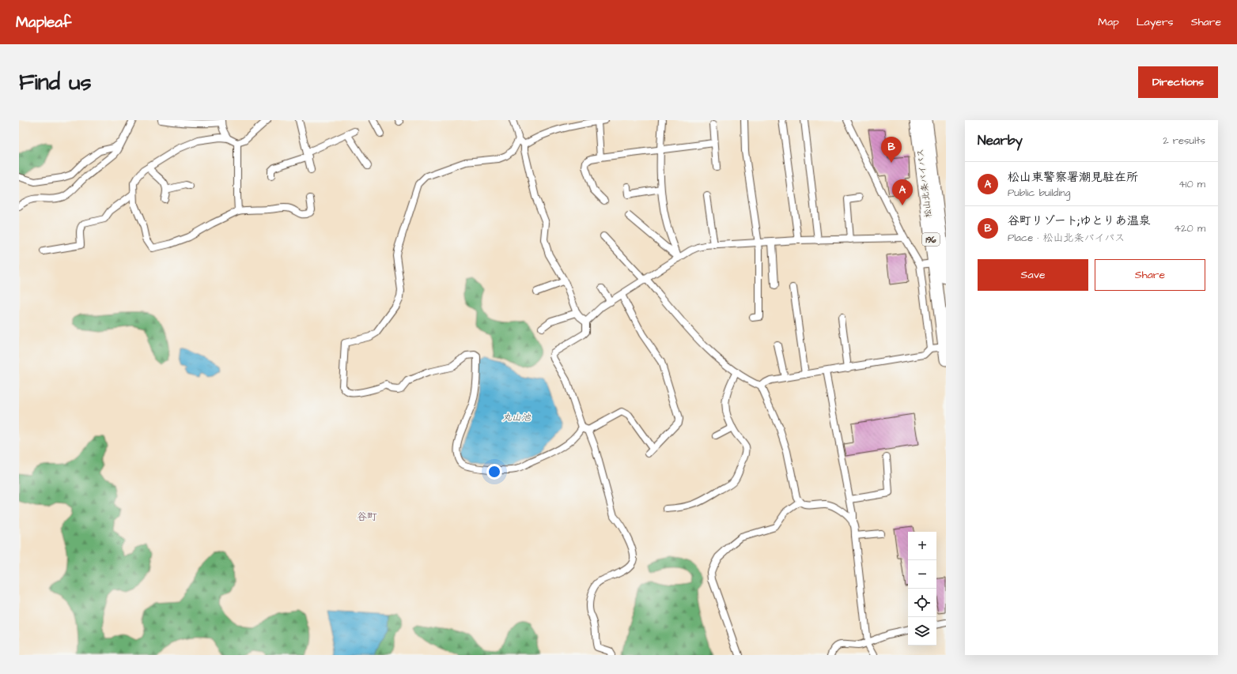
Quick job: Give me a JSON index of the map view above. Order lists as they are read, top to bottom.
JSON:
{
  "streets": {
    "highway": ["松山北条バイパス", "196"]
  },
  "districts": ["谷町"],
  "water": ["丸山池"],
  "page": {
    "header": "Mapleaf",
    "nav": ["Map", "Layers", "Share"],
    "buttons": [
      "Directions",
      ["Save", "Share"]
    ],
    "title": "Find us",
    "heading": ["Nearby", "2 results"],
    "pins": ["B", "A"],
    "list": [
      {
        "mark": "A",
        "name": "松山東警察署潮見駐在所",
        "note": "Public building",
        "value": "410 m"
      },
      {
        "mark": "B",
        "name": "谷町リゾート;ゆとりあ温泉",
        "note": "Place · 松山北条バイパス",
        "value": "420 m"
      }
    ],
    "map_buttons": ["+", "−"]
  }
}
